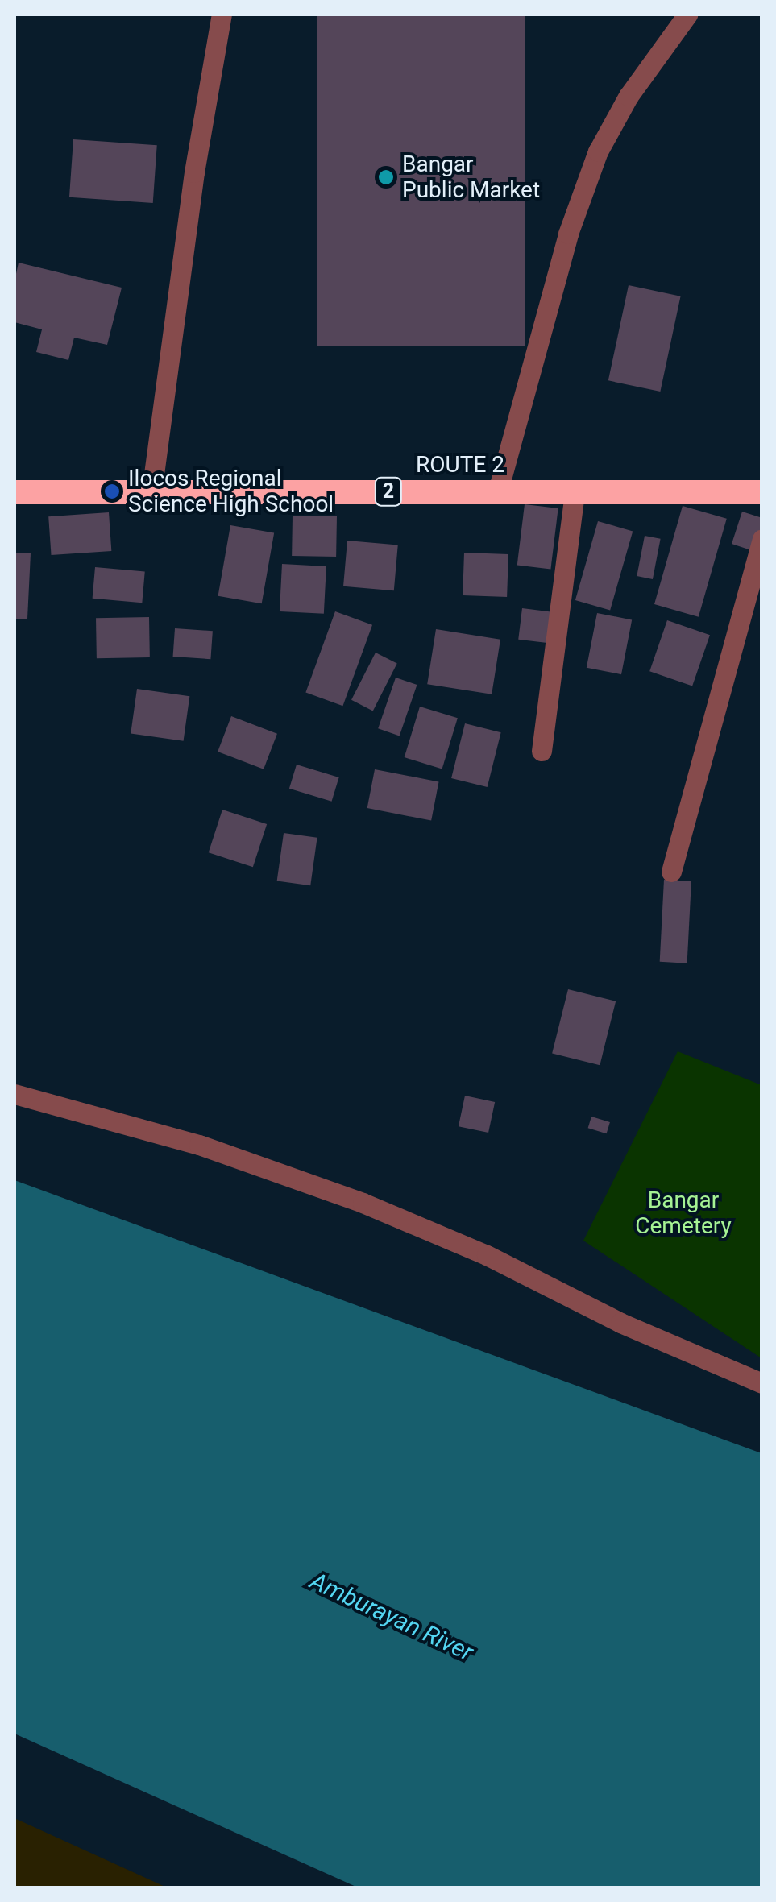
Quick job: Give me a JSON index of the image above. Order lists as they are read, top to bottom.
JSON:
{
  "streets": {
    "highway": ["ROUTE 2", "2"]
  },
  "water": ["Amburayan River"],
  "parks": ["Bangar Cemetery"],
  "places": ["Bangar Public Market", "Ilocos Regional Science High School"]
}
